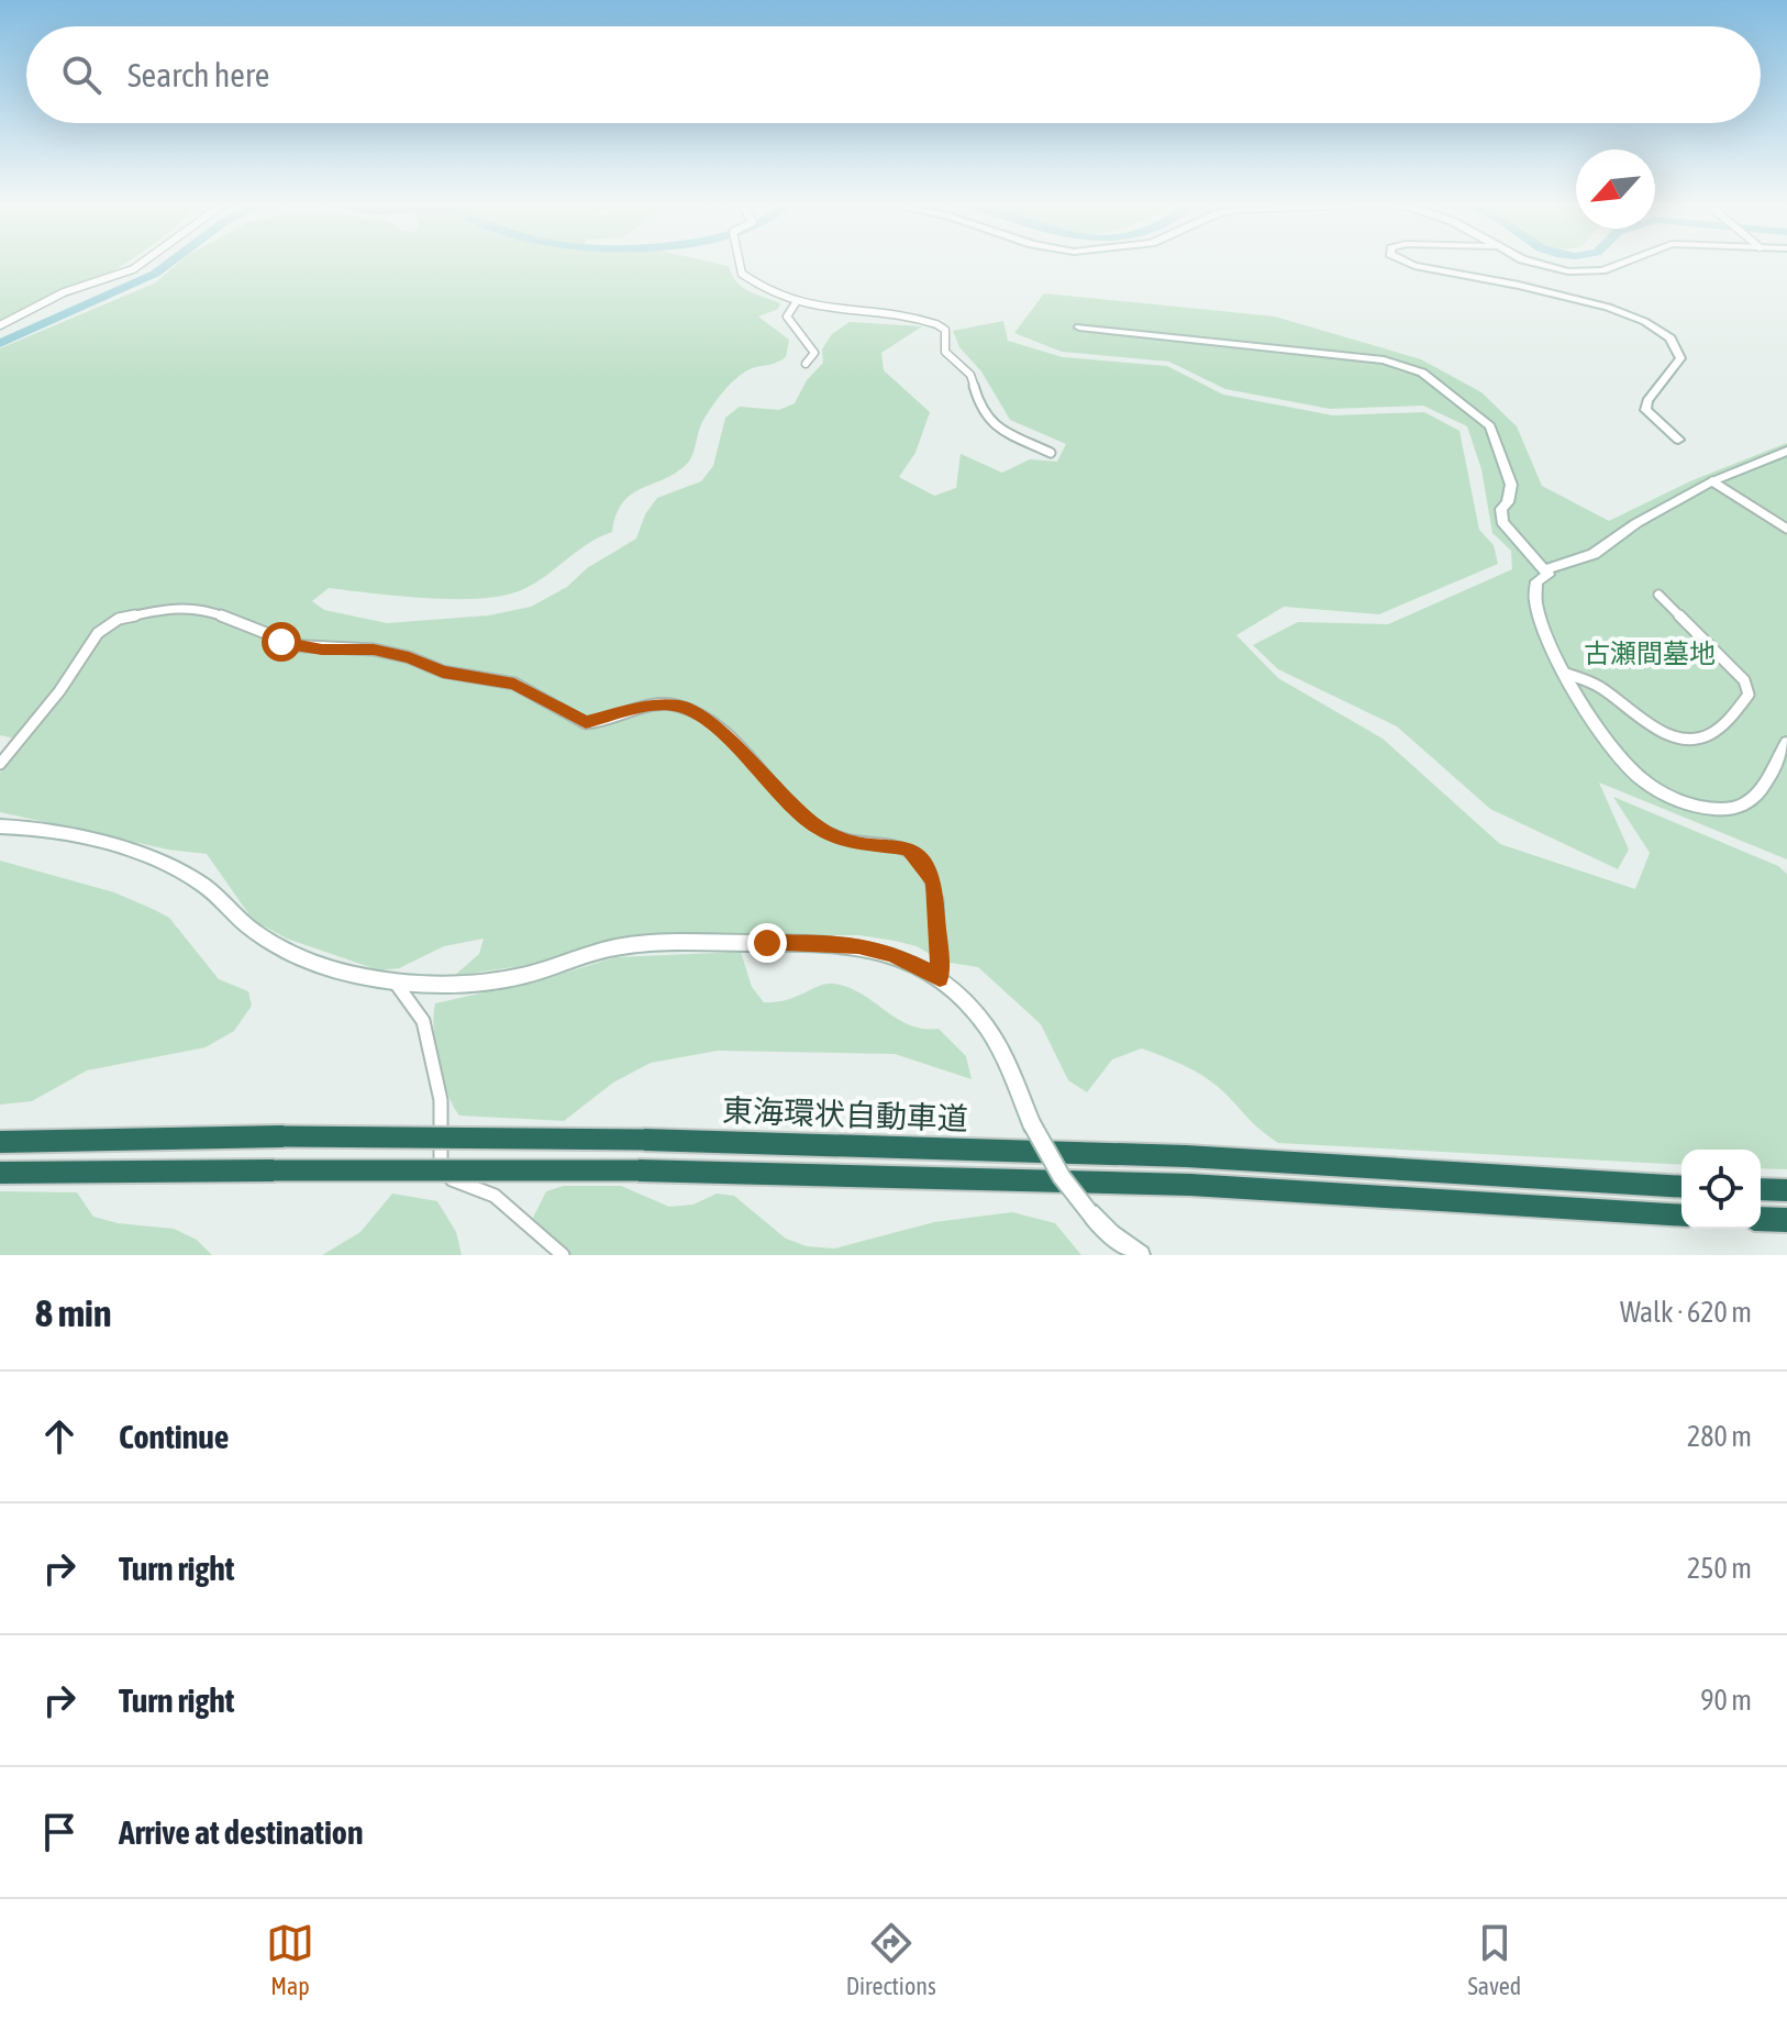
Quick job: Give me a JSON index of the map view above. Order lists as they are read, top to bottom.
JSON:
{
  "streets": {
    "highway": ["東海環状自動車道"]
  },
  "parks": ["古瀬間墓地"],
  "north": "bottom left",
  "page": {
    "search": "Search here",
    "heading": ["8 min", "Walk · 620 m"],
    "list": [
      ["Continue", "280 m"],
      ["Turn right", "250 m"],
      ["Turn right", "90 m"],
      "Arrive at destination"
    ],
    "nav": ["Map", "Directions", "Saved"]
  }
}
